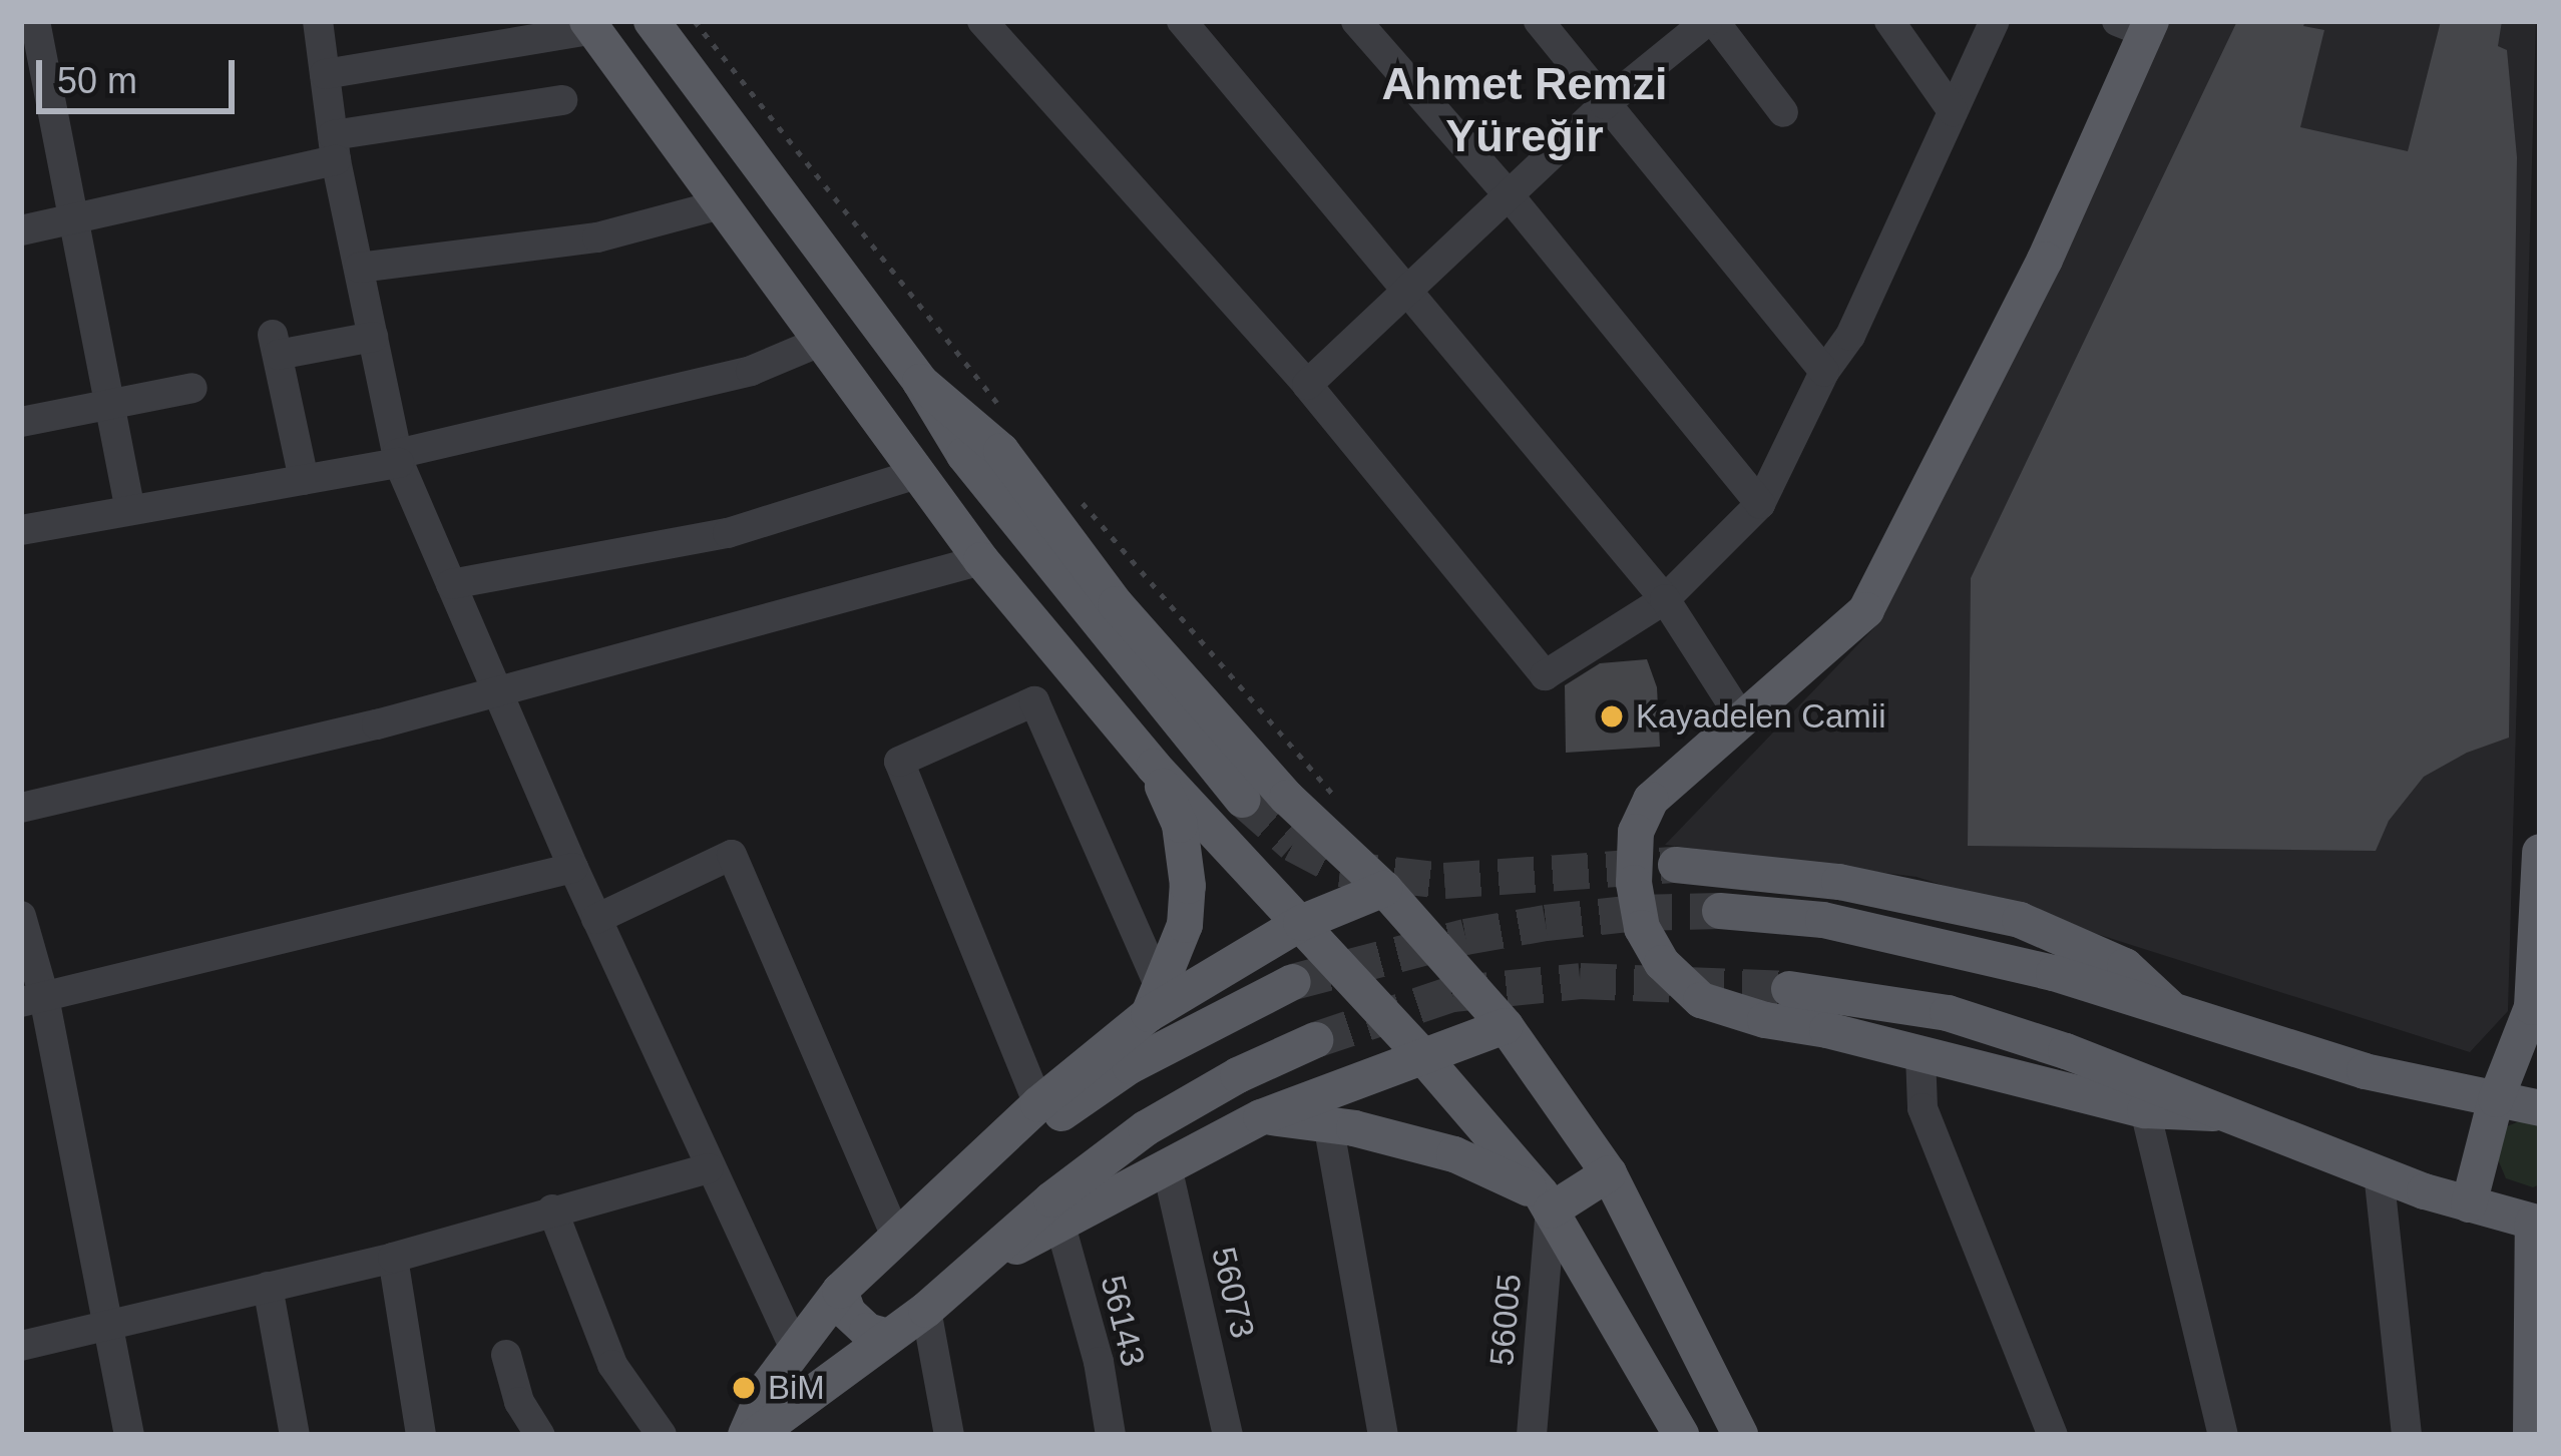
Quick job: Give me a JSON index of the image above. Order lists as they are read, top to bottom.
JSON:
{
  "streets": {
    "street": ["56073", "56005", "56143"]
  },
  "districts": ["Ahmet Remzi Yüreğir"],
  "places": ["Kayadelen Camii", "BiM"],
  "scale_bar": "50 m"
}
